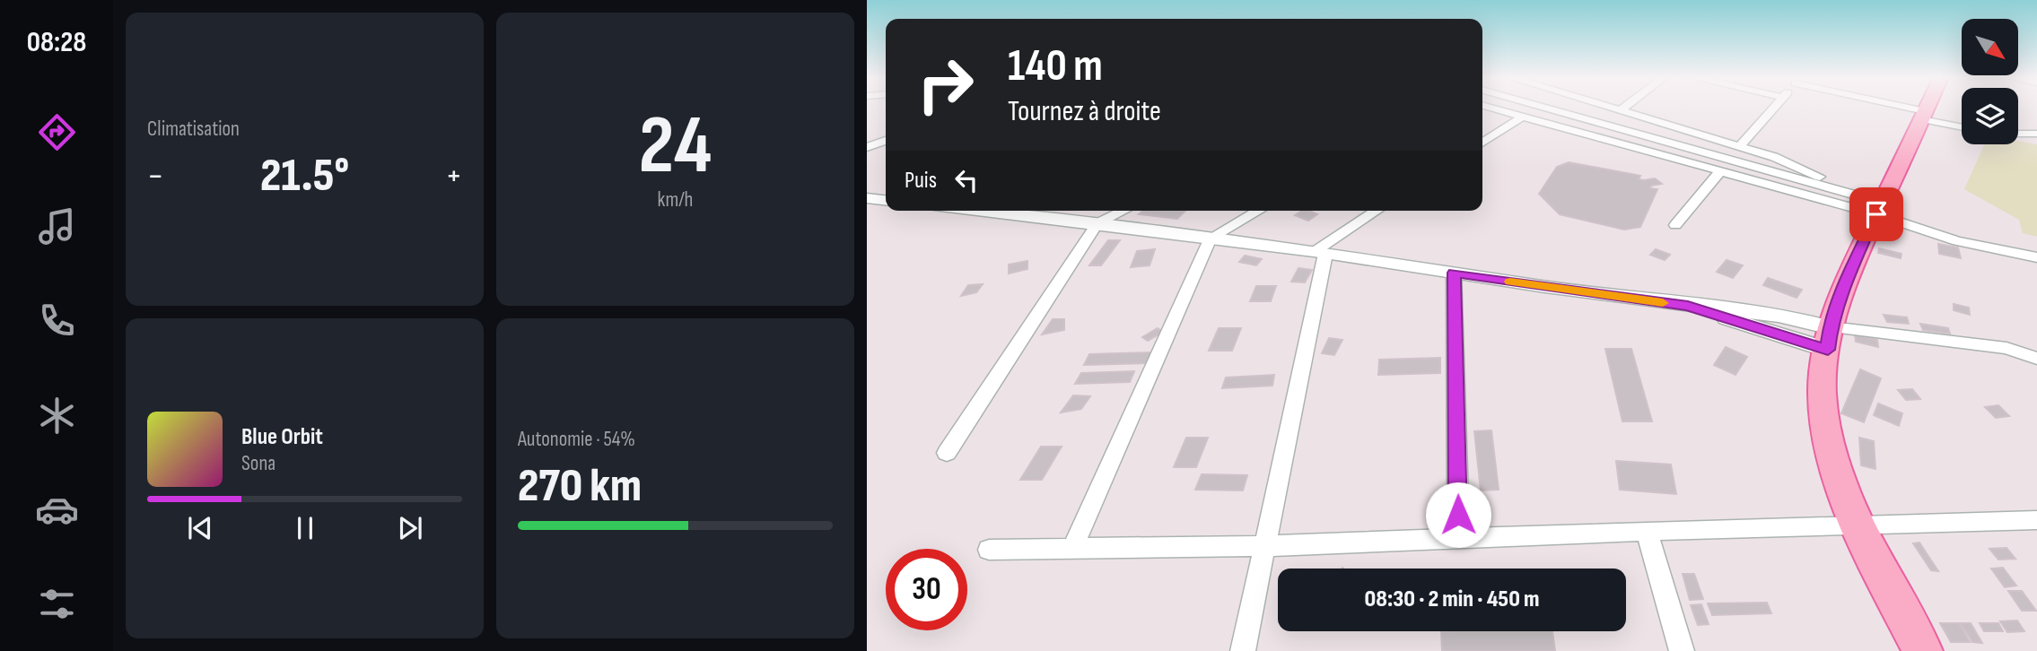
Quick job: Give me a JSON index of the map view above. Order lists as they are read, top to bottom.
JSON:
{
  "north": "bottom right",
  "page": {
    "tabs": "08:28",
    "tile": [
      "Climatisation",
      ["24", "km/h"],
      ["Autonomie · 54%", "270 km"]
    ],
    "turn": ["140 m", "Tournez à droite"],
    "heat": ["−", "21.5°", "+"],
    "then": "Puis",
    "song": ["Blue Orbit", "Sona"],
    "limit": "30",
    "trip": "08:30 · 2 min · 450 m"
  }
}
